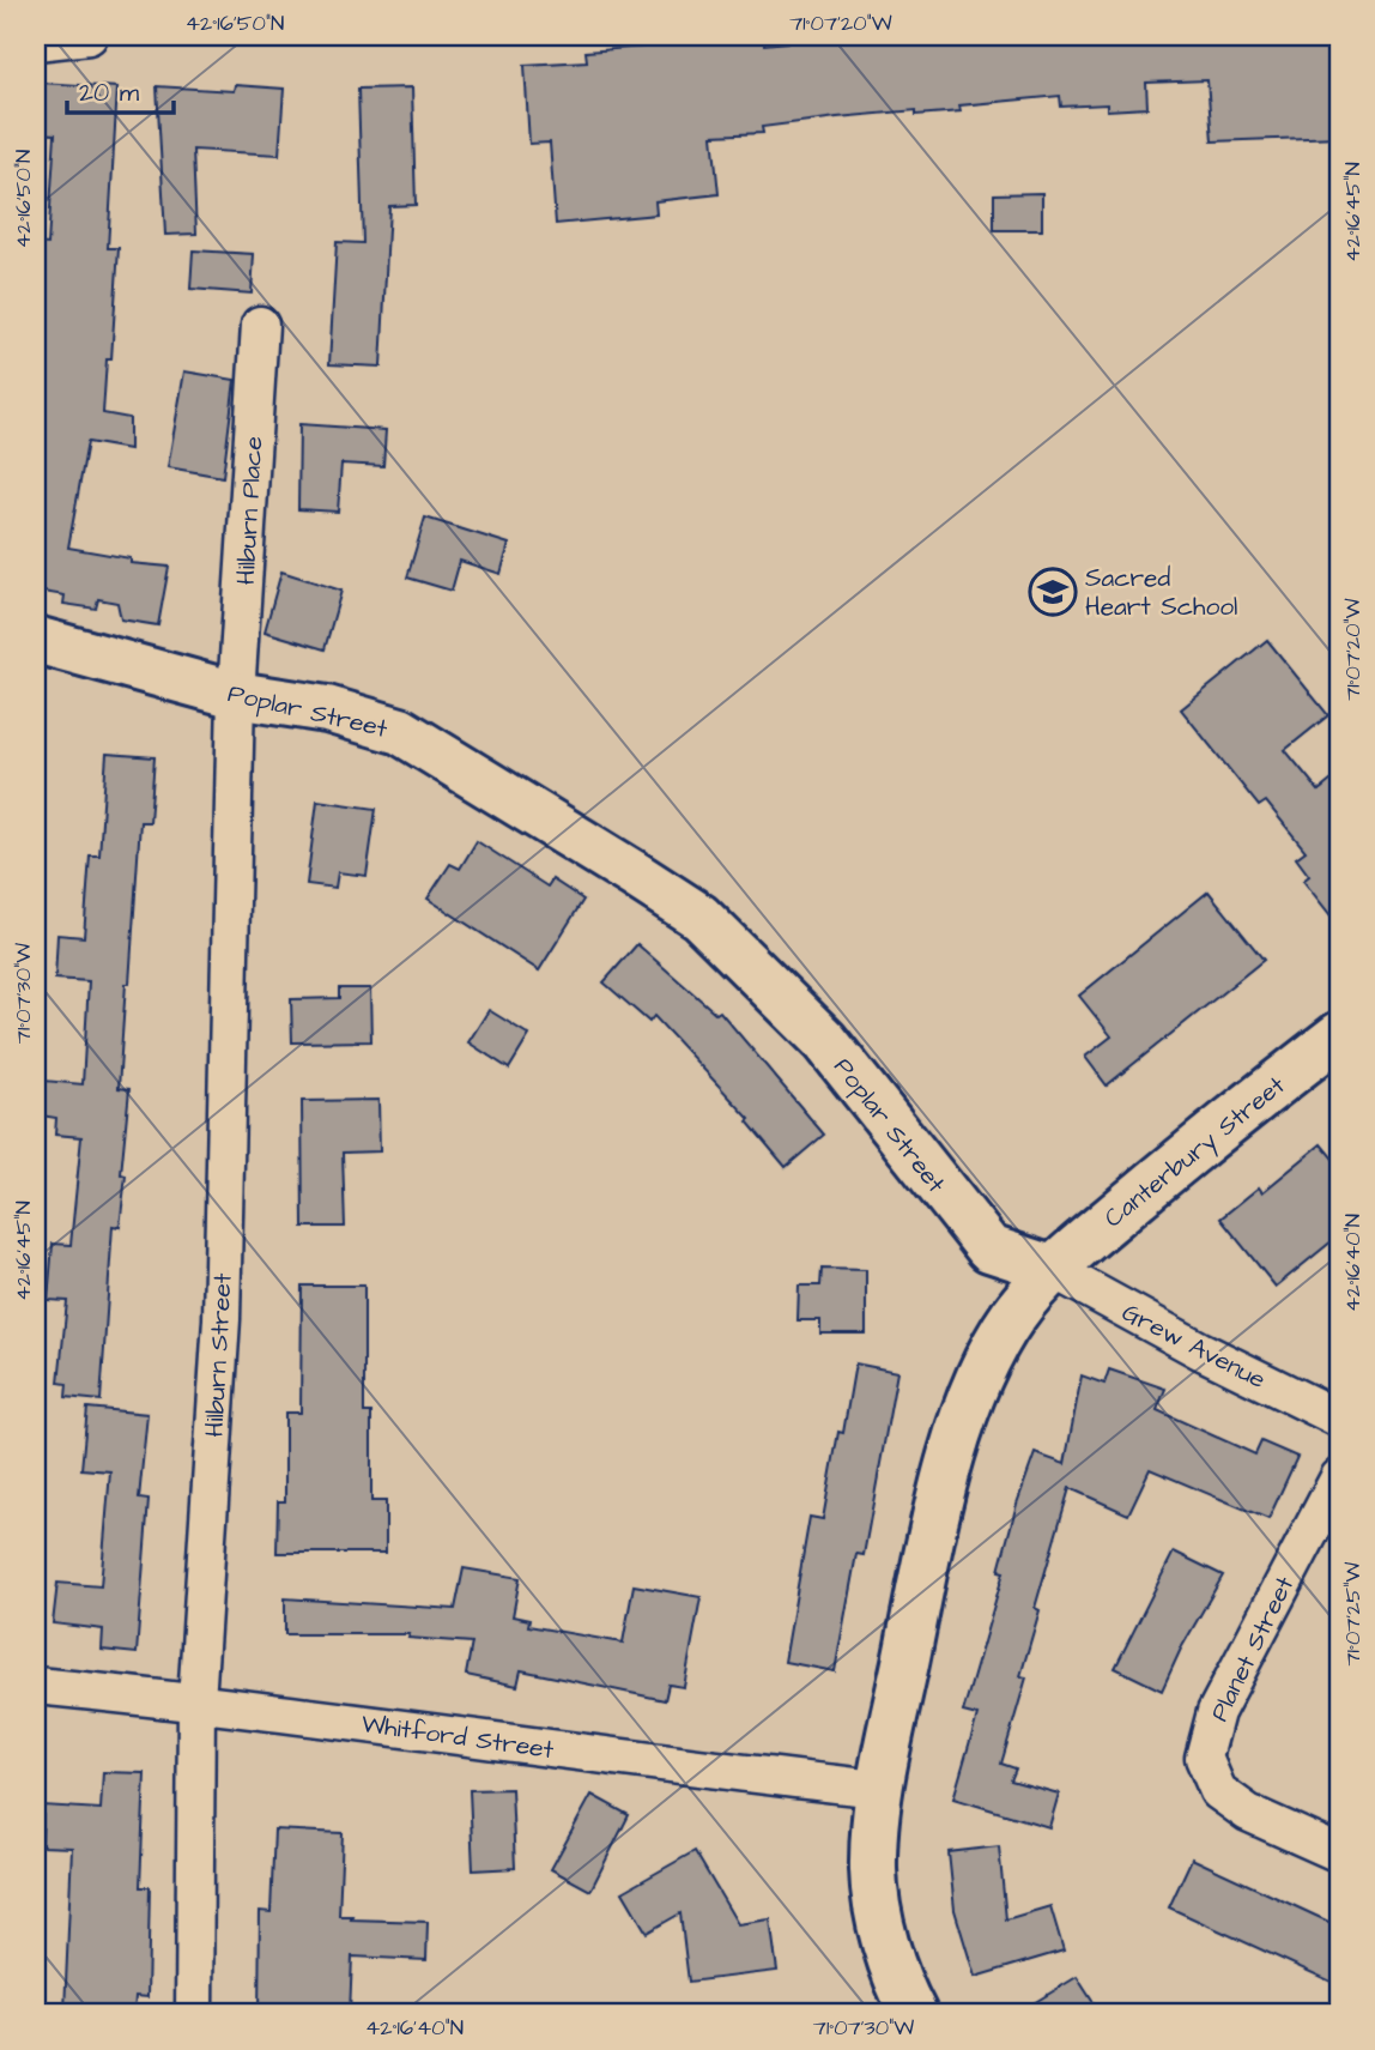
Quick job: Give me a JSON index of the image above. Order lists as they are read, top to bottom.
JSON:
{
  "streets": {
    "street": [
      "Hilburn Place",
      "Poplar Street",
      "Canterbury Street",
      "Grew Avenue",
      "Hilburn Street",
      "Planet Street",
      "Whitford Street"
    ]
  },
  "crossings": [
    ["Hilburn Place", "Poplar Street"],
    ["Hilburn Place", "Hilburn Street"],
    ["Poplar Street", "Canterbury Street"],
    ["Poplar Street", "Grew Avenue"],
    ["Poplar Street", "Hilburn Street"],
    ["Canterbury Street", "Grew Avenue"],
    ["Hilburn Street", "Whitford Street"]
  ],
  "places": {
    "school or university": ["Sacred Heart School"]
  },
  "scale_bar": "20 m",
  "coordinates": [
    "42°16'50\"N",
    "71°07'20\"W",
    "42°16'45\"N",
    "71°07'30\"W",
    "42°16'40\"N",
    "71°07'25\"W"
  ]
}
